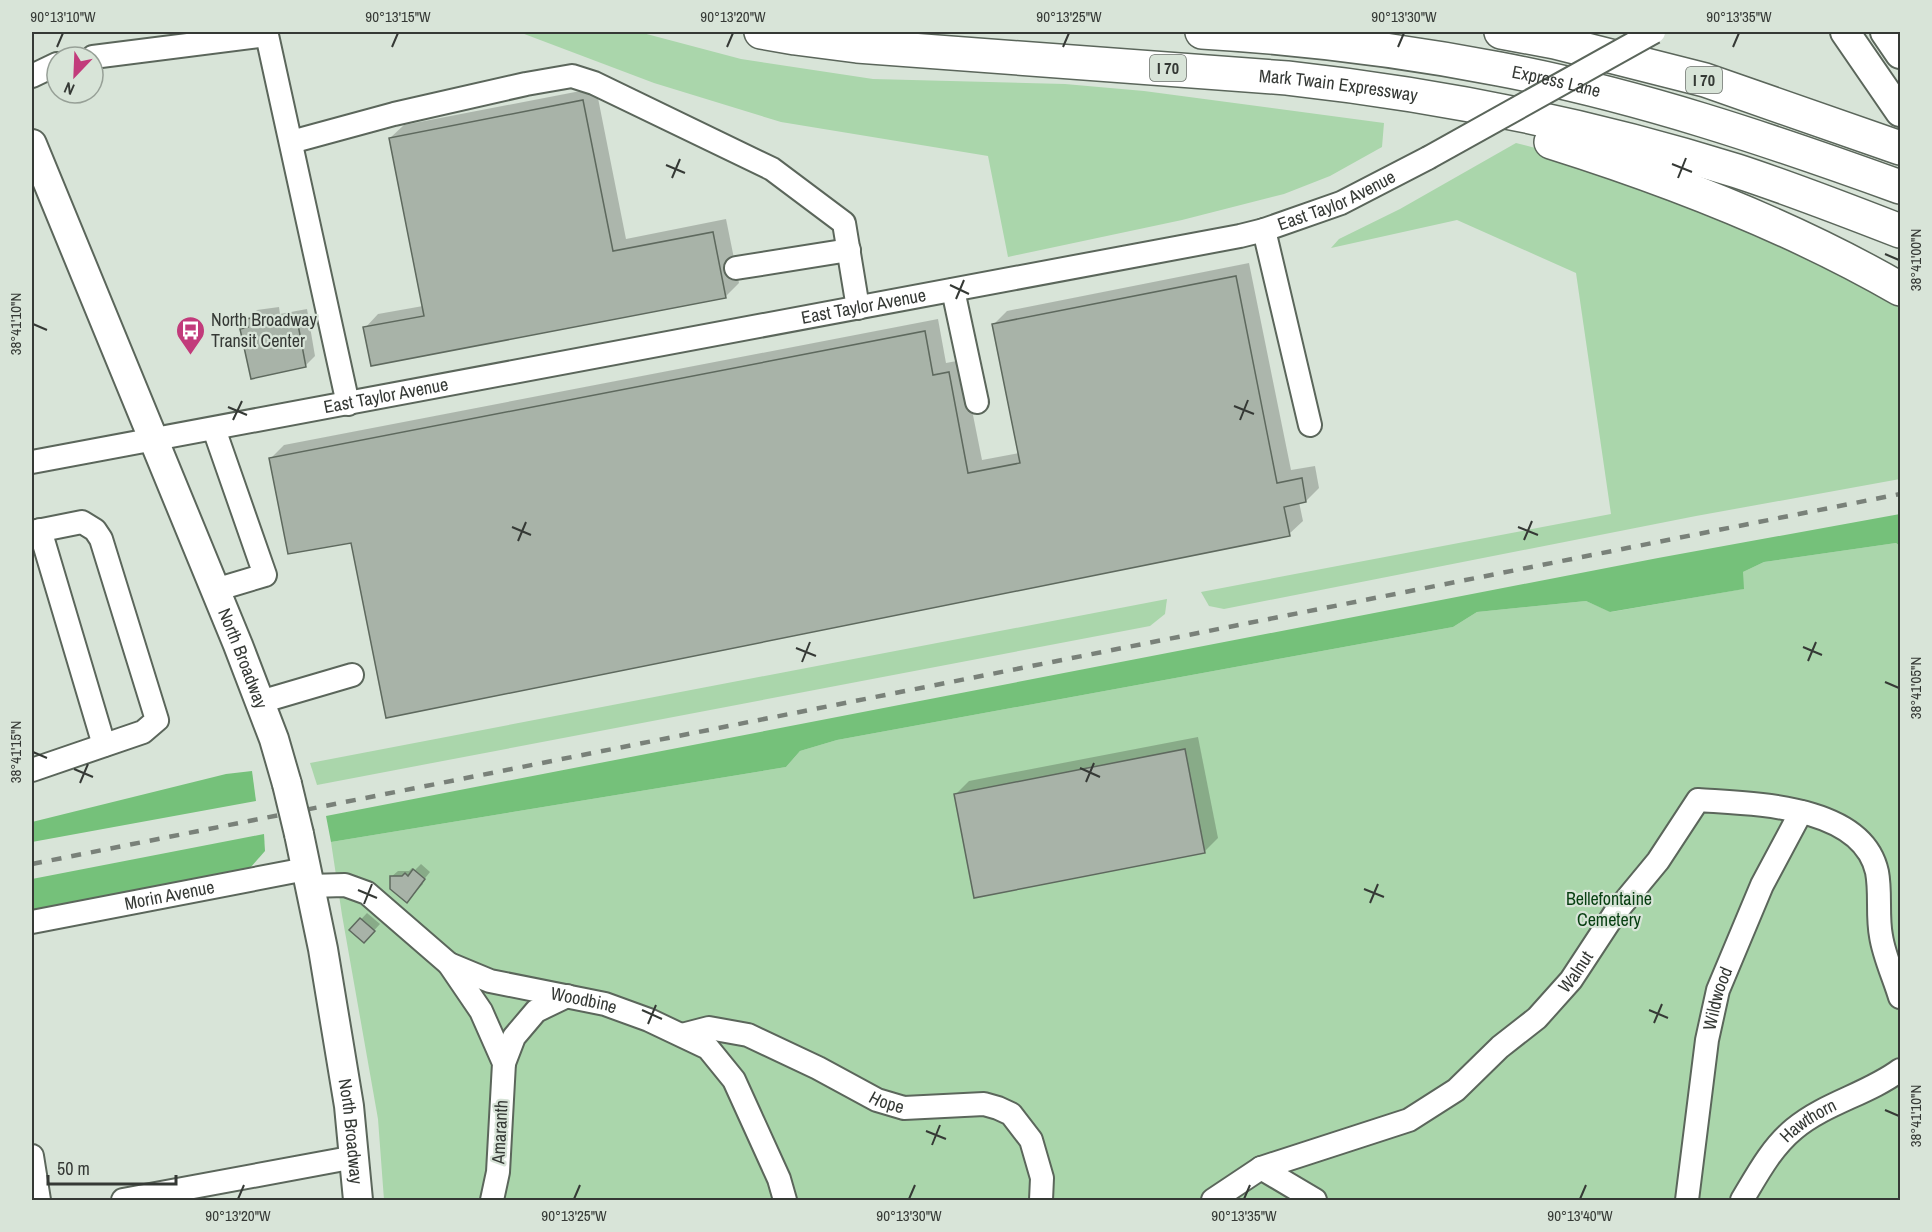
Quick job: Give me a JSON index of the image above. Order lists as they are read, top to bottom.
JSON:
{
  "streets": {
    "highway": ["I 70", "Express Lane", "Mark Twain Expressway"],
    "main road": ["North Broadway"],
    "street": [
      "East Taylor Avenue",
      "Morin Avenue",
      "Walnut",
      "Wildwood",
      "Woodbine",
      "Hope",
      "Hawthorn",
      "Amaranth"
    ]
  },
  "crossings": [
    ["East Taylor Avenue", "North Broadway"],
    ["North Broadway", "Morin Avenue"],
    ["North Broadway", "Woodbine"],
    ["Morin Avenue", "Woodbine"],
    ["Walnut", "Wildwood"],
    ["Woodbine", "Hope"],
    ["Woodbine", "Amaranth"]
  ],
  "parks": ["Bellefontaine Cemetery"],
  "places": {
    "bus stop": ["North Broadway Transit Center"]
  },
  "scale_bar": "50 m",
  "north": "bottom left",
  "coordinates": [
    "90°13'10\"W",
    "90°13'15\"W",
    "90°13'20\"W",
    "90°13'25\"W",
    "90°13'30\"W",
    "90°13'35\"W",
    "38°41'00\"N",
    "38°41'10\"N",
    "38°41'05\"N",
    "38°41'15\"N",
    "90°13'40\"W"
  ]
}
